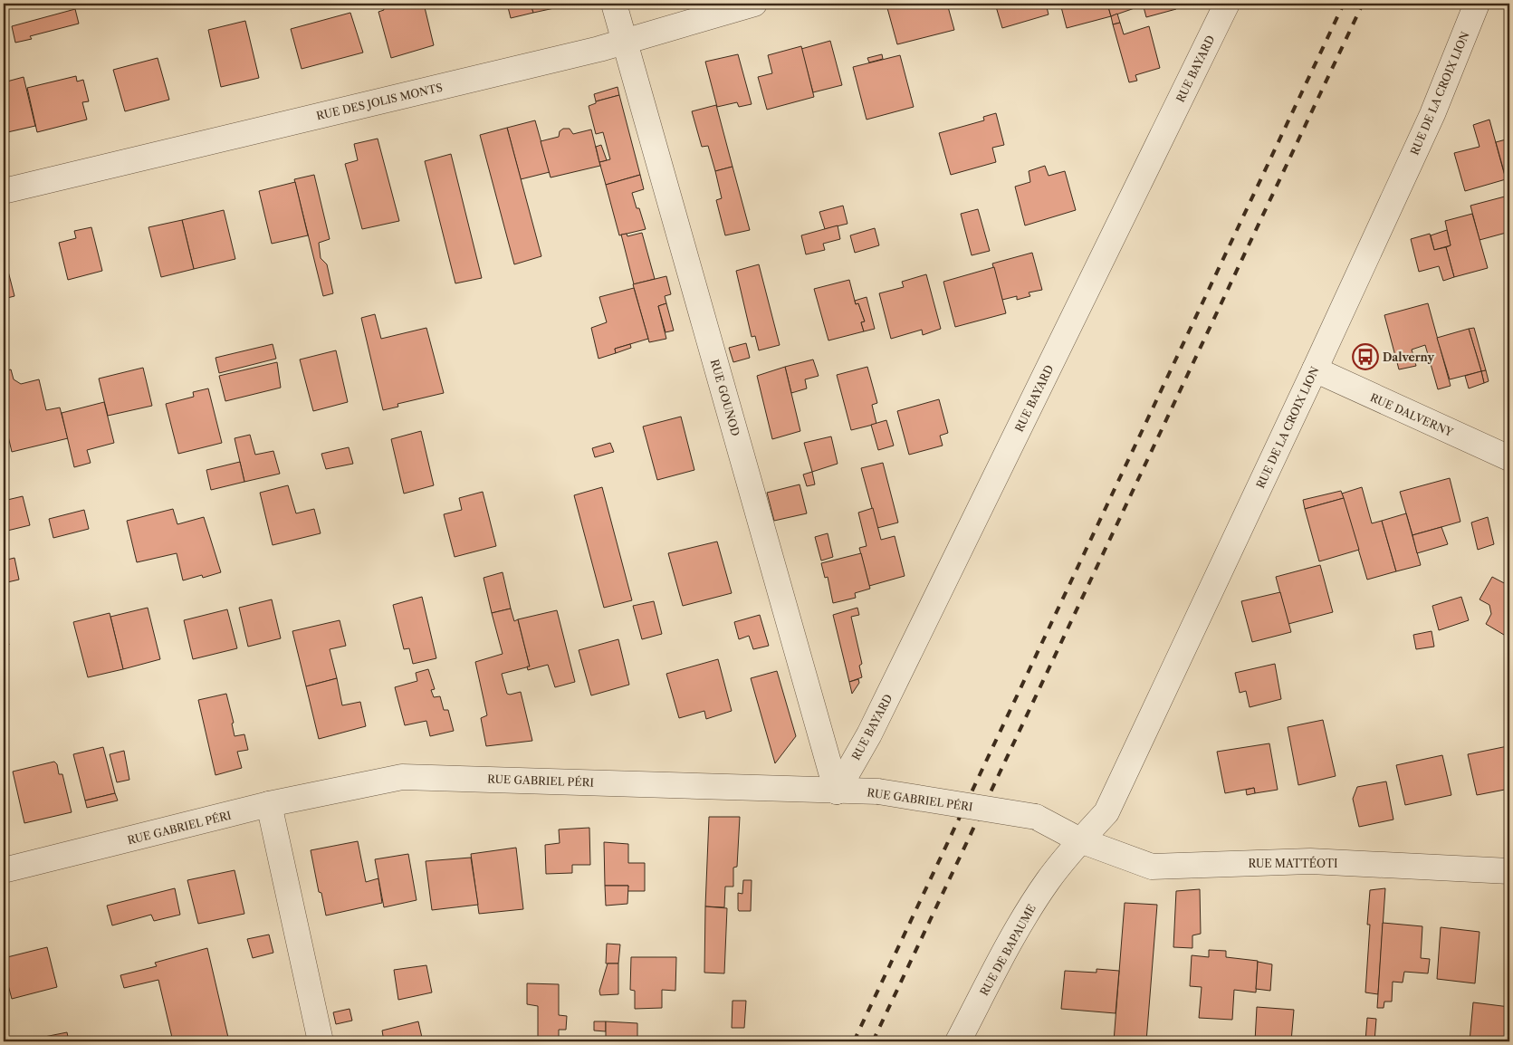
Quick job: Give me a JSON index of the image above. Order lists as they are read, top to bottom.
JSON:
{
  "streets": {
    "street": [
      "RUE BAYARD",
      "RUE DE LA CROIX LION",
      "RUE DES JOLIS MONTS",
      "RUE GOUNOD",
      "RUE DALVERNY",
      "RUE GABRIEL PÉRI",
      "RUE MATTÉOTI",
      "RUE DE BAPAUME"
    ]
  },
  "crossings": [
    ["RUE BAYARD", "RUE GOUNOD"],
    ["RUE BAYARD", "RUE GABRIEL PÉRI"],
    ["RUE DE LA CROIX LION", "RUE DALVERNY"],
    ["RUE DE LA CROIX LION", "RUE GABRIEL PÉRI"],
    ["RUE DE LA CROIX LION", "RUE MATTÉOTI"],
    ["RUE DE LA CROIX LION", "RUE DE BAPAUME"],
    ["RUE DES JOLIS MONTS", "RUE GOUNOD"],
    ["RUE GOUNOD", "RUE GABRIEL PÉRI"],
    ["RUE GABRIEL PÉRI", "RUE MATTÉOTI"],
    ["RUE GABRIEL PÉRI", "RUE DE BAPAUME"],
    ["RUE MATTÉOTI", "RUE DE BAPAUME"]
  ],
  "places": {
    "bus stop": ["Dalverny"]
  }
}
